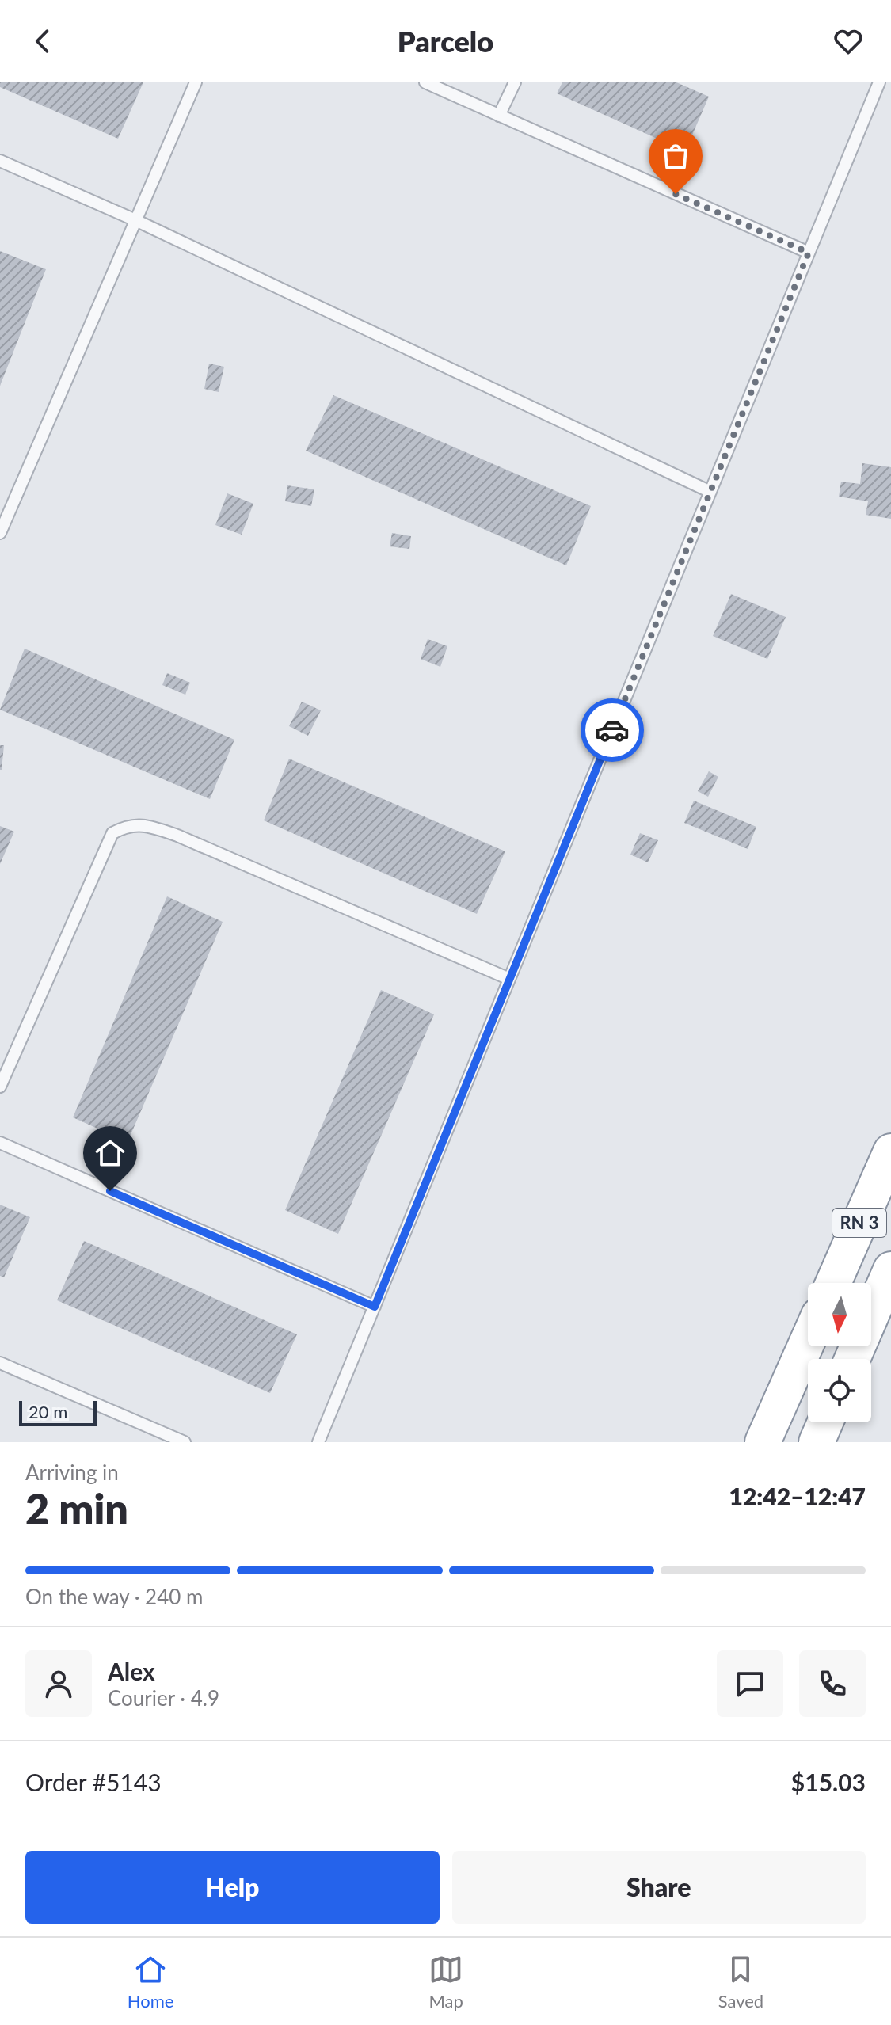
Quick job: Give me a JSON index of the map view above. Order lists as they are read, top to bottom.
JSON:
{
  "streets": {
    "highway": ["RN 3"]
  },
  "scale_bar": "20 m",
  "north": "bottom",
  "page": {
    "header": "Parcelo",
    "scale": "20 m",
    "heading": ["2 min", "Arriving in", "12:42–12:47"],
    "panel": [
      "Alex",
      "Courier · 4.9",
      "Order #5143",
      "$15.03"
    ],
    "bar": "On the way · 240 m",
    "buttons": ["Help", "Share"],
    "tabs": ["Home", "Map", "Saved"]
  }
}
